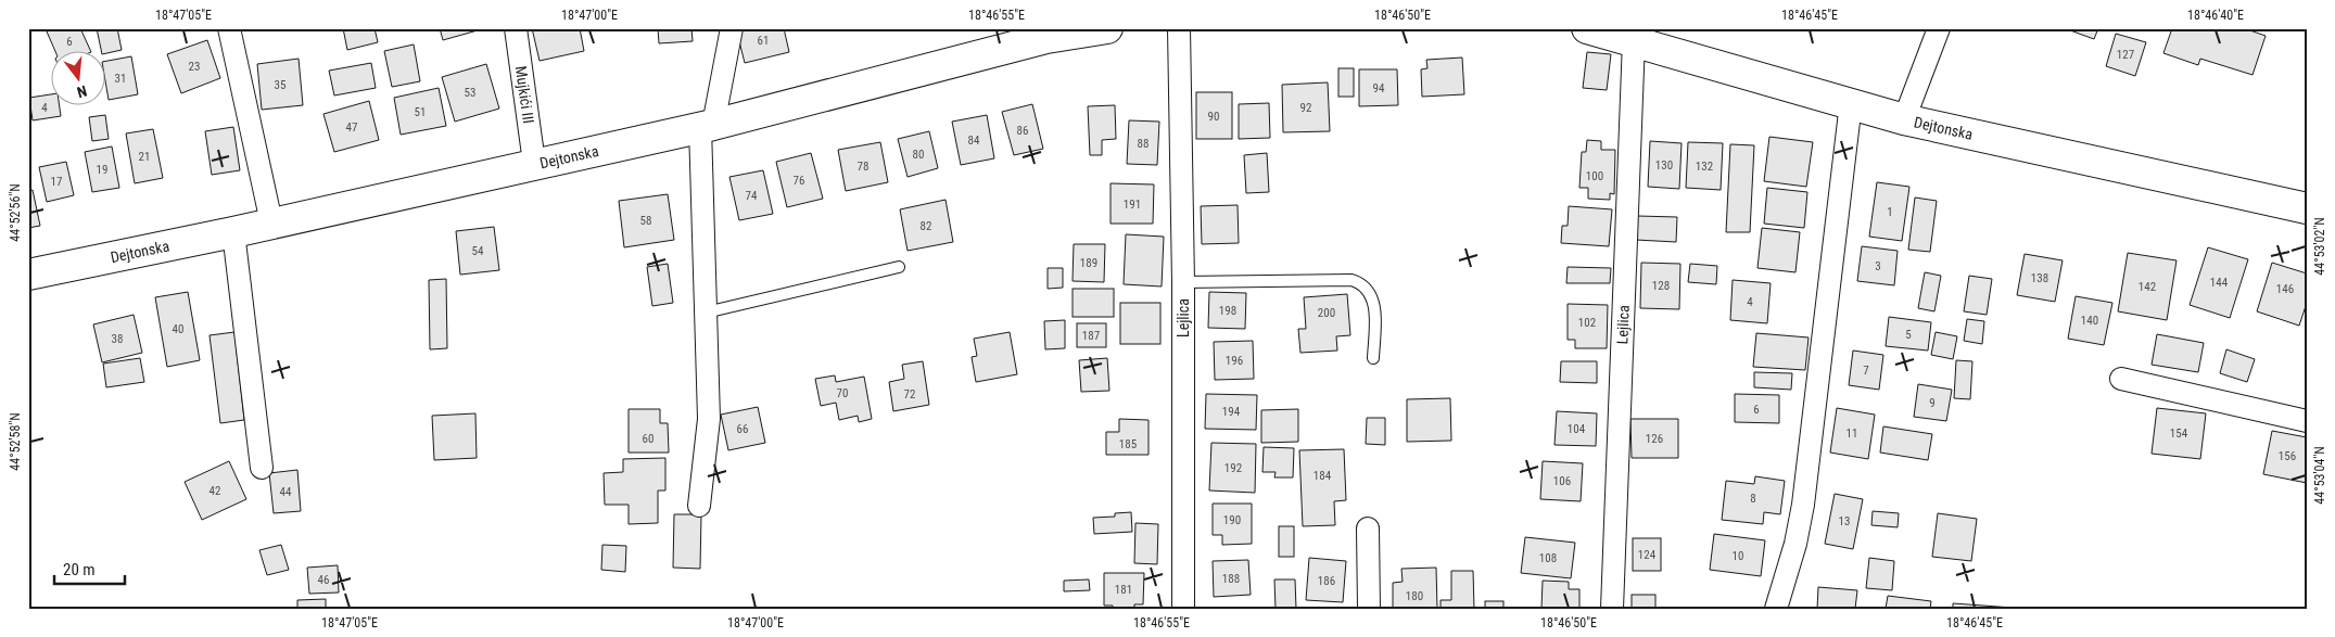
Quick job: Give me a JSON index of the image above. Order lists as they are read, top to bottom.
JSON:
{
  "streets": {
    "main road": ["Dejtonska"],
    "street": ["Mujkići III", "Lejlica"]
  },
  "crossings": [
    ["Mujkići III", "Dejtonska"],
    ["Dejtonska", "Lejlica"]
  ],
  "house_numbers": [
    "61",
    "6",
    "127",
    "23",
    "31",
    "35",
    "94",
    "53",
    "4",
    "92",
    "51",
    "90",
    "47",
    "86",
    "84",
    "88",
    "80",
    "21",
    "130",
    "78",
    "132",
    "19",
    "100",
    "76",
    "17",
    "74",
    "191",
    "1",
    "58",
    "82",
    "54",
    "189",
    "3",
    "138",
    "144",
    "128",
    "142",
    "146",
    "4",
    "198",
    "200",
    "140",
    "102",
    "40",
    "5",
    "187",
    "38",
    "196",
    "7",
    "70",
    "72",
    "9",
    "6",
    "194",
    "66",
    "104",
    "11",
    "154",
    "60",
    "126",
    "185",
    "156",
    "192",
    "184",
    "106",
    "42",
    "44",
    "8",
    "190",
    "13",
    "124",
    "10",
    "108",
    "188",
    "46",
    "186",
    "181",
    "180"
  ],
  "scale_bar": "20 m",
  "north": "bottom",
  "coordinates": [
    "18°47'05\"E",
    "18°47'00\"E",
    "18°46'55\"E",
    "18°46'50\"E",
    "18°46'45\"E",
    "18°46'40\"E",
    "44°52'56\"N",
    "44°53'02\"N",
    "44°52'58\"N",
    "44°53'04\"N"
  ]
}
